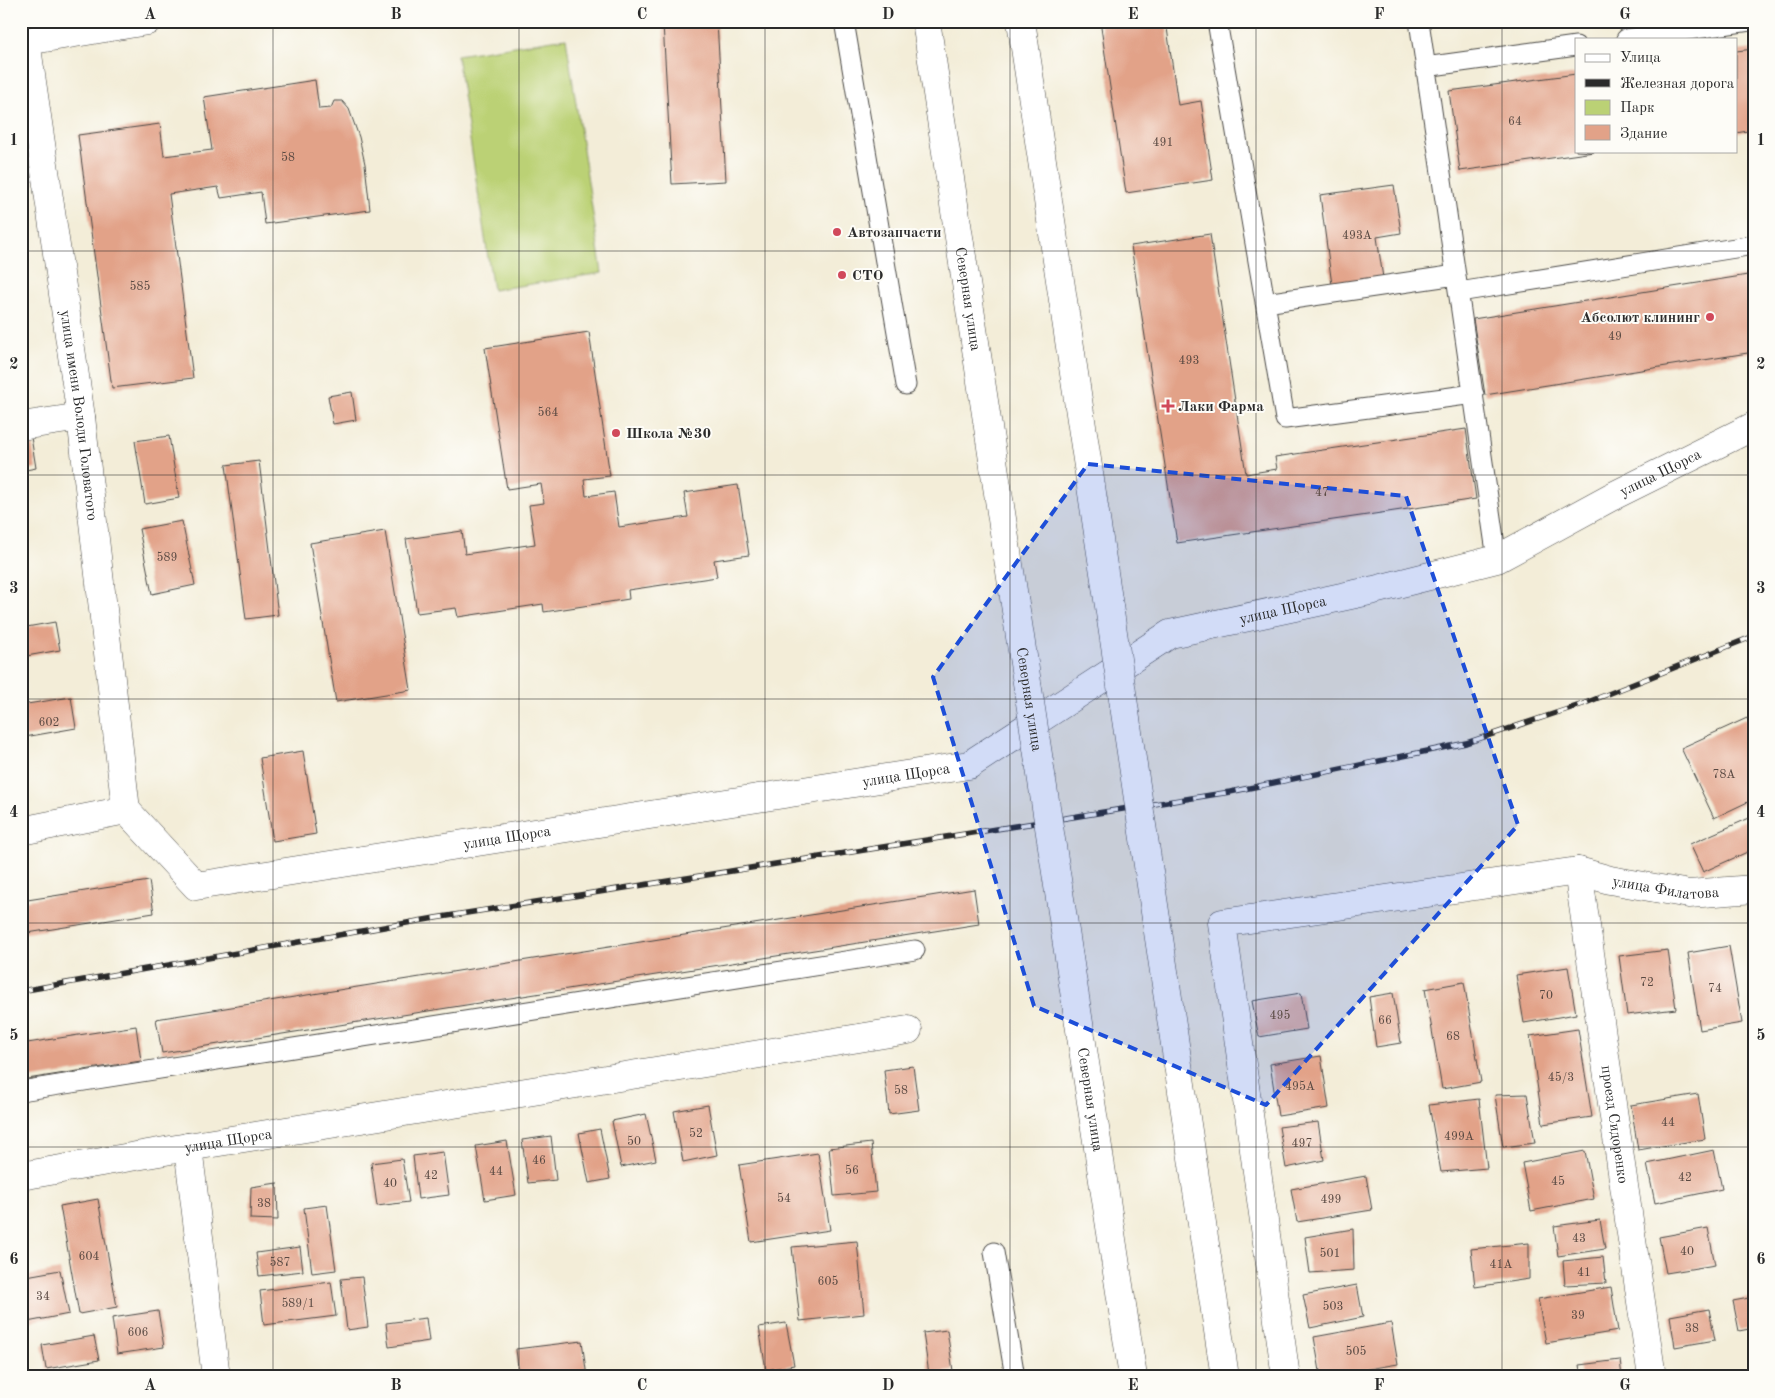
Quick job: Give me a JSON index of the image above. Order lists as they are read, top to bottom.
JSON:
{
  "streets": {
    "street": [
      "Северная улица",
      "улица имени Володи Головатого",
      "улица Щорса",
      "улица Филатова",
      "проезд Сидоренко"
    ]
  },
  "crossings": [
    ["улица имени Володи Головатого", "улица Щорса"],
    ["улица Филатова", "проезд Сидоренко"]
  ],
  "places": {
    "other": [
      "Автозапчасти",
      "СТО",
      "Абсолют клининг",
      "Школа №30"
    ],
    "health": ["Лаки Фарма"]
  },
  "house_numbers": [
    "64",
    "491",
    "58",
    "493А",
    "585",
    "49",
    "493",
    "564",
    "47",
    "589",
    "602",
    "78А",
    "72",
    "74",
    "70",
    "495",
    "66",
    "68",
    "45/3",
    "495А",
    "58",
    "44",
    "52",
    "499А",
    "50",
    "497",
    "46",
    "56",
    "44",
    "42",
    "42",
    "45",
    "40",
    "54",
    "499",
    "38",
    "43",
    "40",
    "501",
    "604",
    "587",
    "41А",
    "41",
    "605",
    "34",
    "589/1",
    "503",
    "39",
    "38",
    "606",
    "505"
  ],
  "legend": [
    "Улица",
    "Железная дорога",
    "Парк",
    "Здание"
  ],
  "grid": {
    "columns": [
      "A",
      "B",
      "C",
      "D",
      "E",
      "F",
      "G"
    ],
    "rows": [
      "1",
      "2",
      "3",
      "4",
      "5",
      "6"
    ]
  }
}
